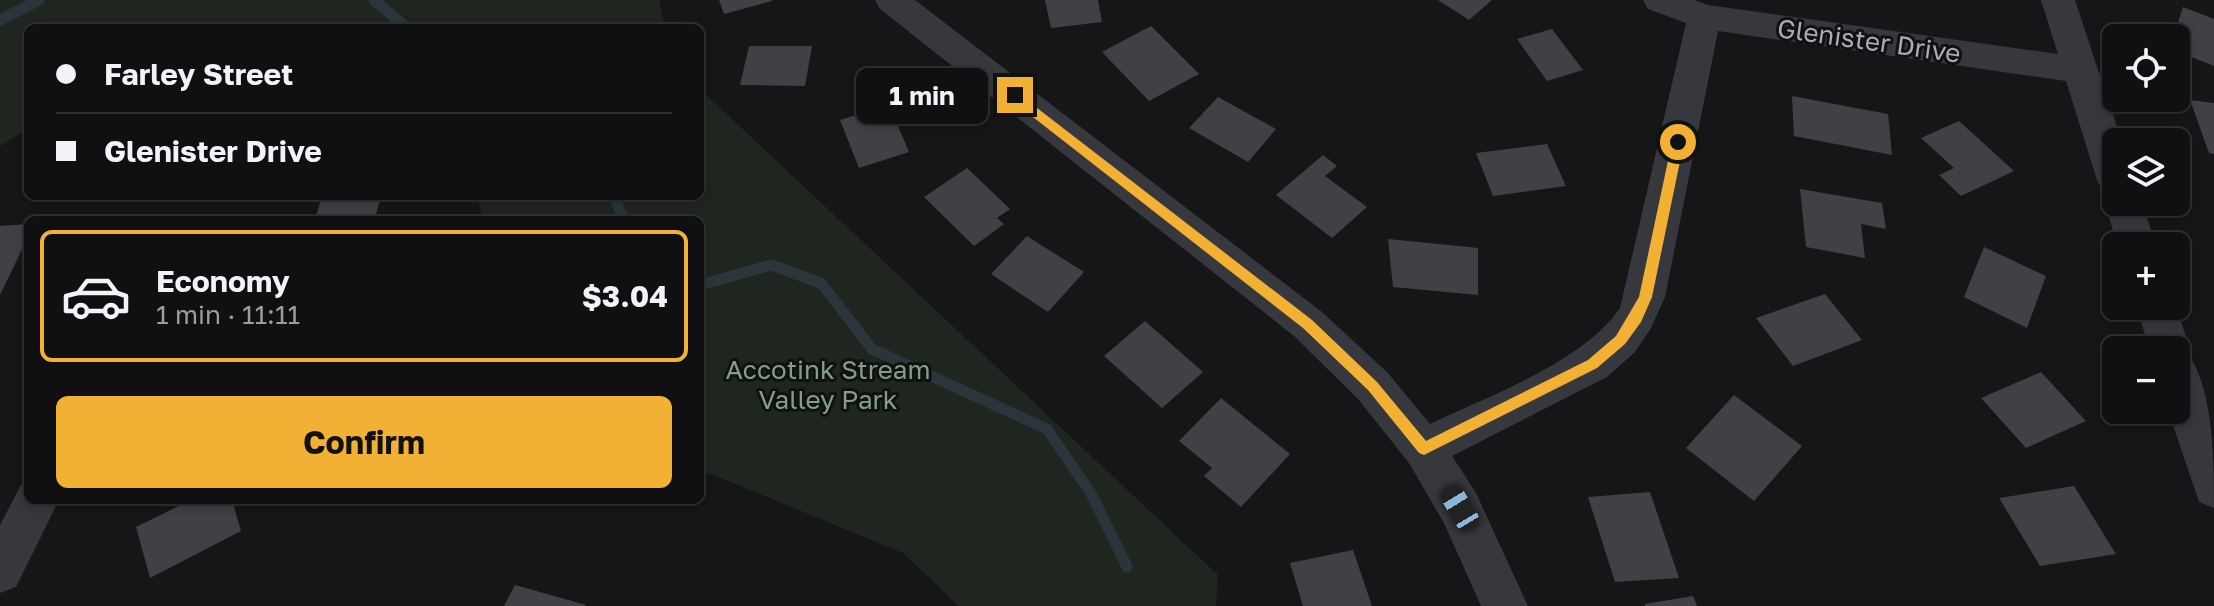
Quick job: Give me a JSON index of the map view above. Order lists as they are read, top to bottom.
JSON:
{
  "streets": {
    "street": ["Glenister Drive"]
  },
  "parks": ["Accotink Stream Valley Park"],
  "page": {
    "map_buttons": ["+", "−"],
    "banner": ["Farley Street", "Glenister Drive"],
    "bubble": "1 min",
    "list": [
      {
        "name": "Economy",
        "note": "1 min · 11:11",
        "value": "$3.04"
      }
    ],
    "buttons": "Confirm"
  }
}
